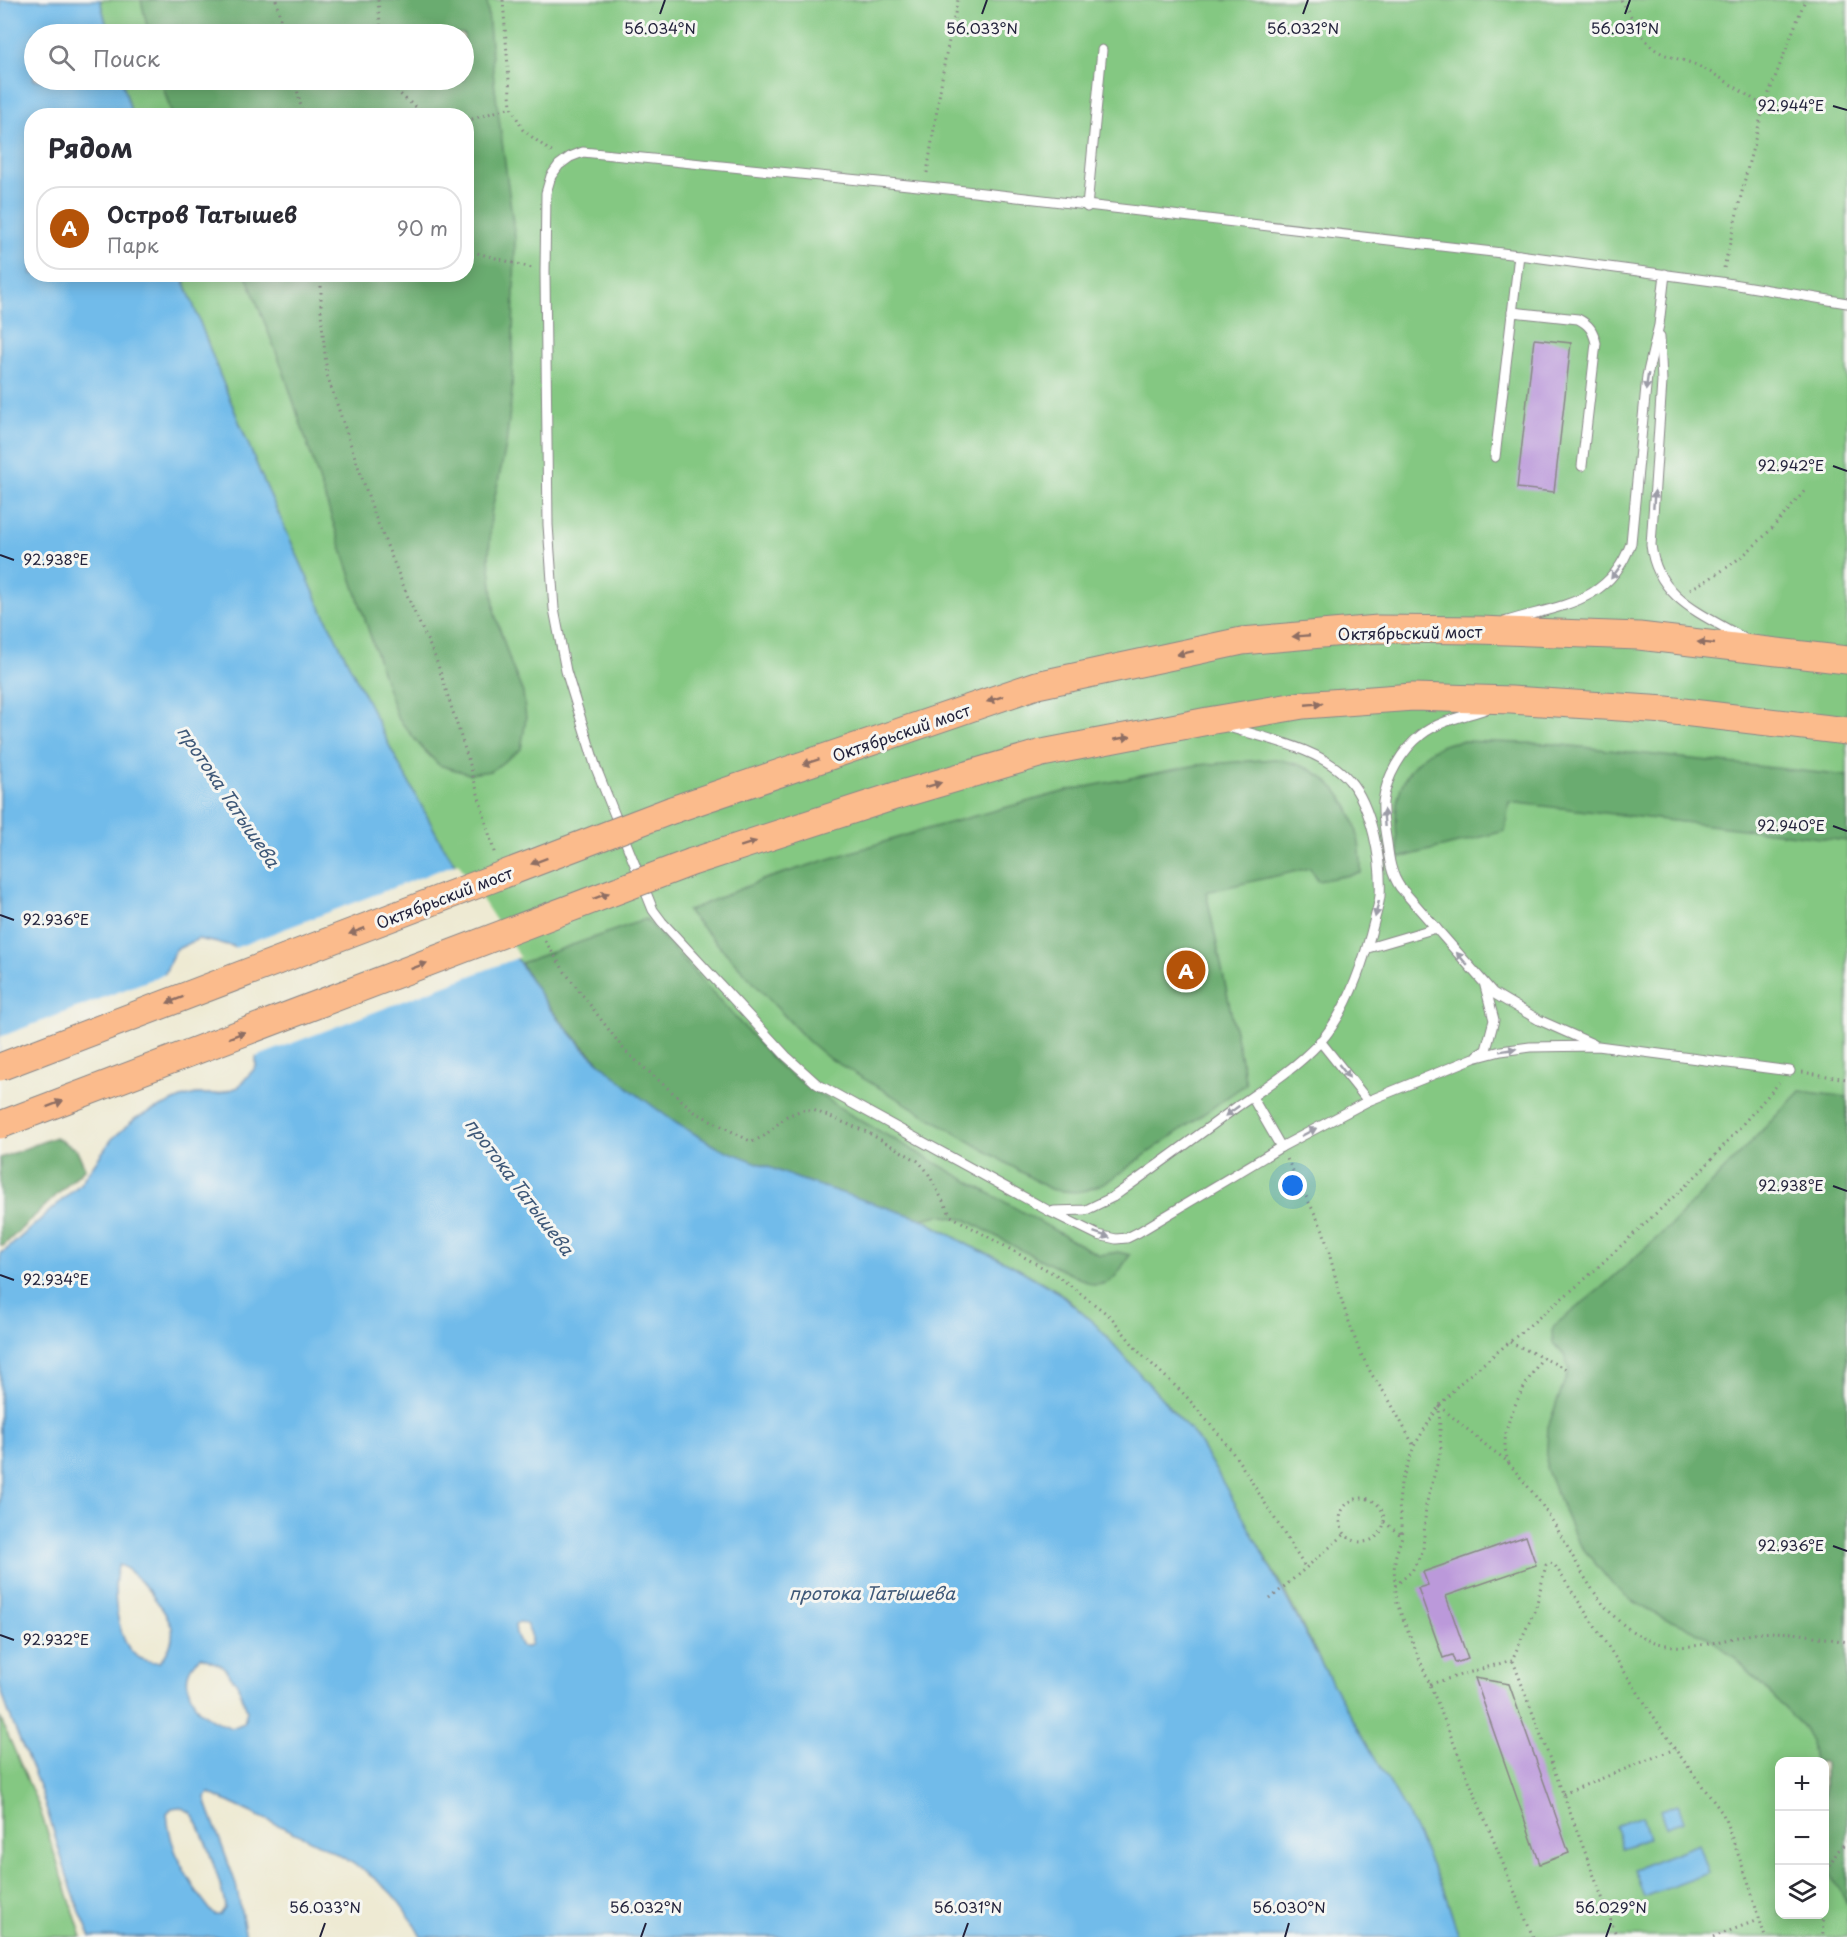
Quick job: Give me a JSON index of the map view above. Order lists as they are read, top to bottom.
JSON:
{
  "streets": {
    "main road": ["Октябрьский мост"]
  },
  "water": ["протока Татышева"],
  "page": {
    "search": "Поиск",
    "heading": "Рядом",
    "list": [
      {
        "mark": "A",
        "name": "Остров Татышев",
        "note": "Парк",
        "value": "90 m"
      }
    ],
    "pins": "A",
    "map_buttons": ["+", "−"]
  },
  "coordinates": [
    "56.034°N",
    "56.033°N",
    "56.032°N",
    "56.031°N",
    "92.944°E",
    "92.942°E",
    "92.938°E",
    "92.940°E",
    "92.936°E",
    "92.934°E",
    "92.932°E",
    "56.030°N",
    "56.029°N"
  ]
}
